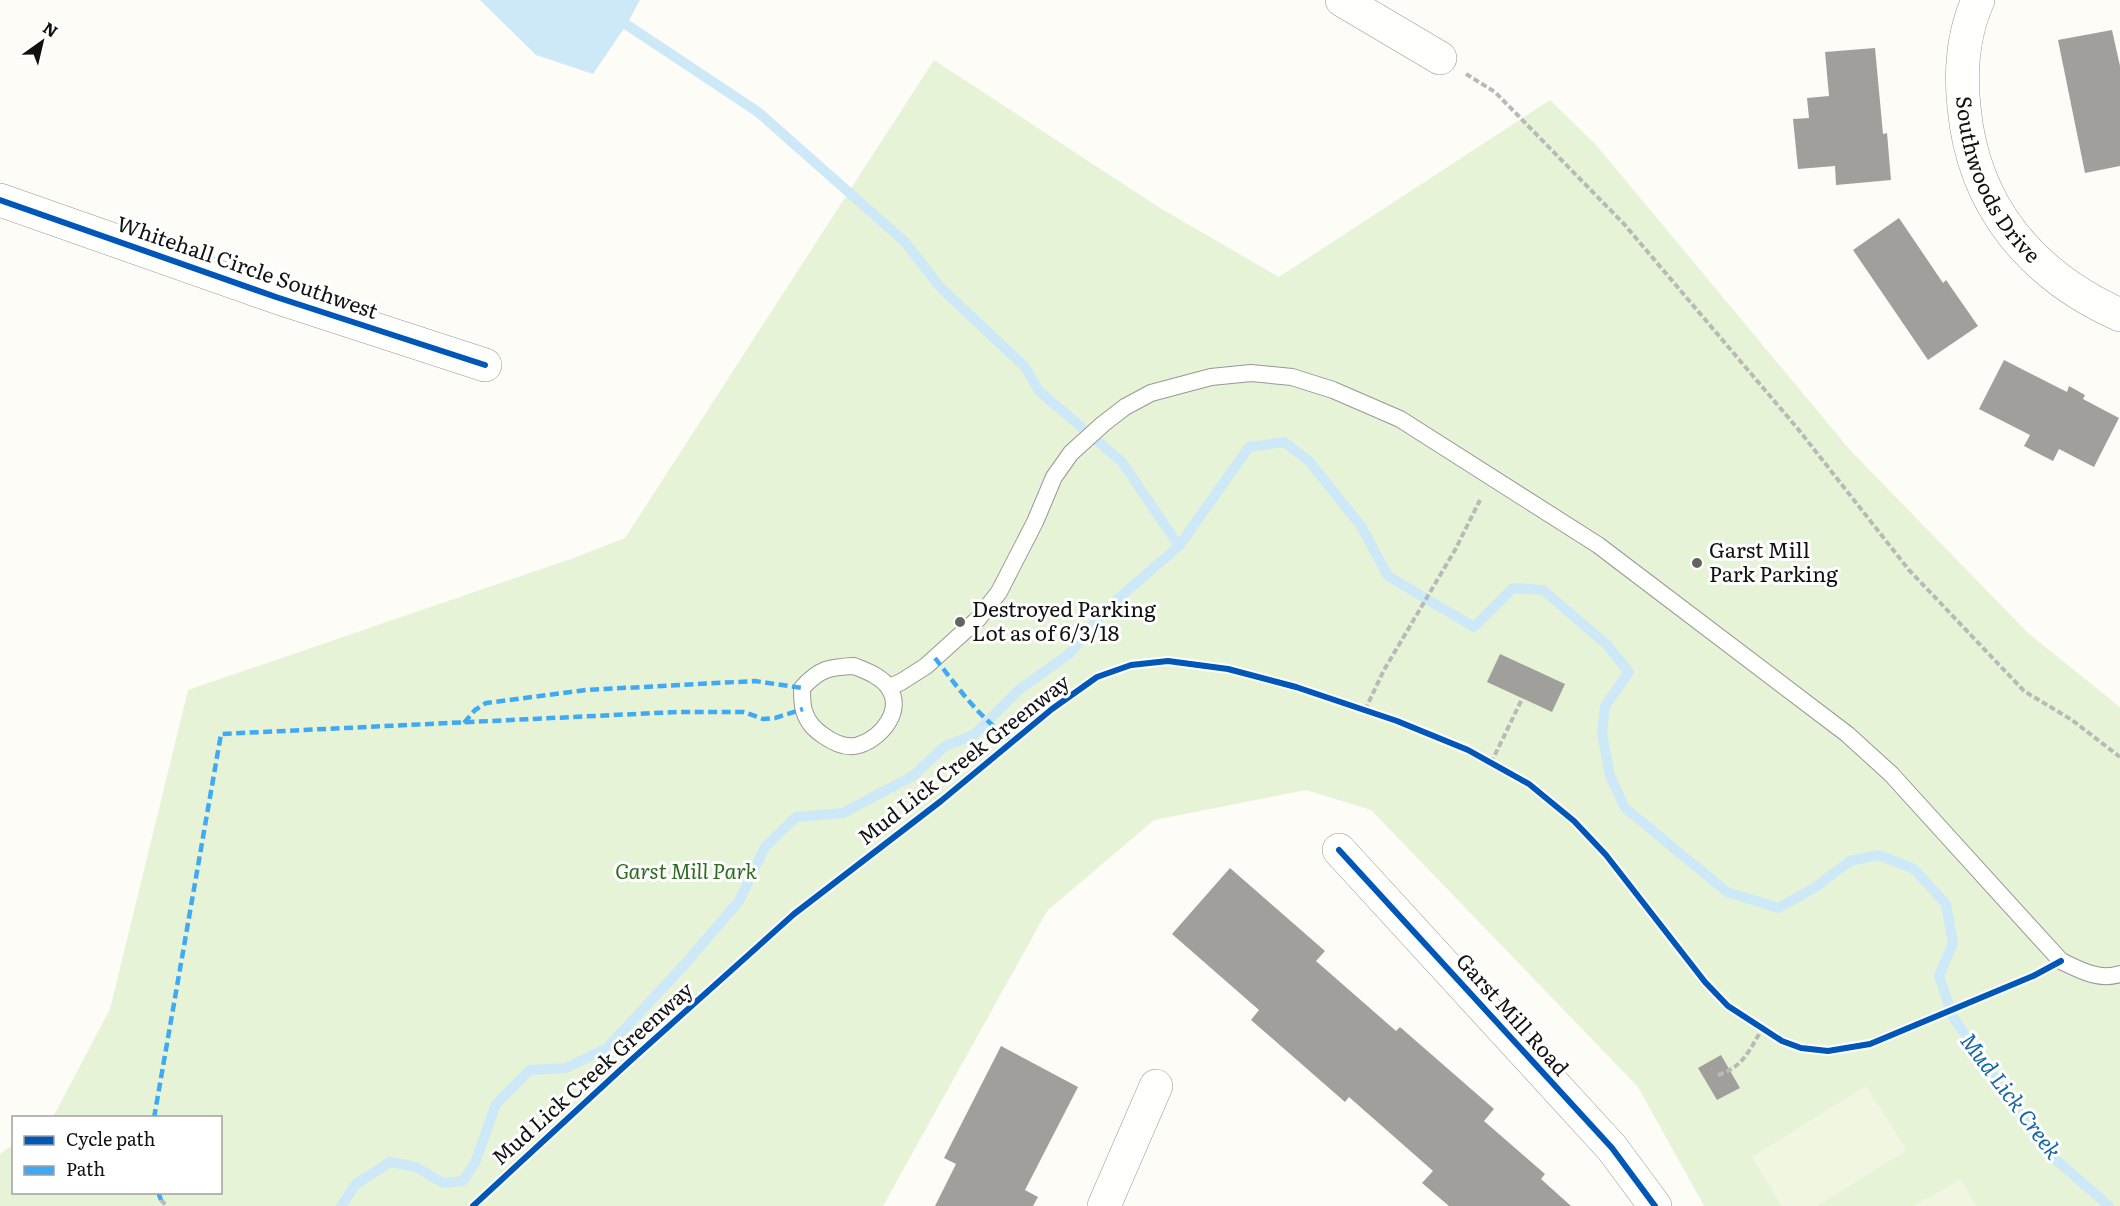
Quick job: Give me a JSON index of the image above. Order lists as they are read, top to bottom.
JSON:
{
  "streets": {
    "street": ["Southwoods Drive", "Whitehall Circle Southwest", "Garst Mill Road"],
    "cycle path": ["Mud Lick Creek Greenway"]
  },
  "water": ["Mud Lick Creek"],
  "parks": ["Garst Mill Park"],
  "places": ["Garst Mill Park Parking", "Destroyed Parking Lot as of 6/3/18"],
  "legend": ["Cycle path", "Path"],
  "north": "top right"
}
